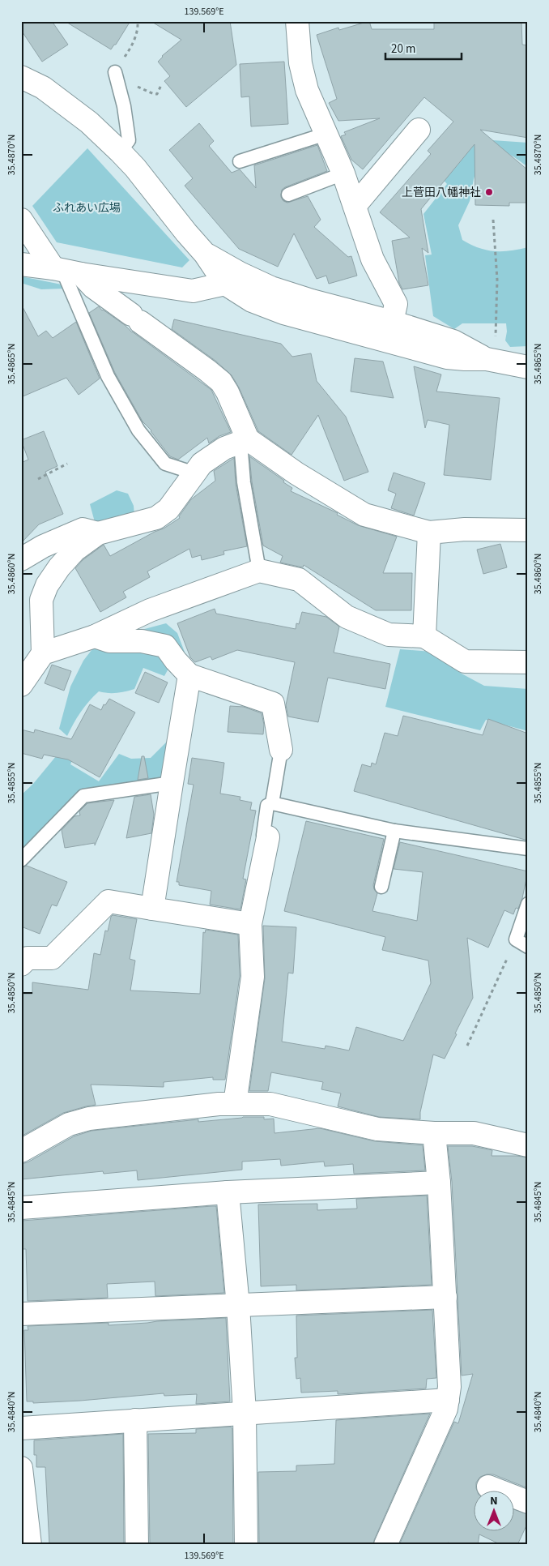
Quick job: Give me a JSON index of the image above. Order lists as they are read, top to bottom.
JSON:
{
  "parks": ["ふれあい広場"],
  "places": ["上菅田八幡神社"],
  "scale_bar": "20 m",
  "north": "top",
  "coordinates": [
    "139.569°E",
    "35.4870°N",
    "35.4865°N",
    "35.4860°N",
    "35.4855°N",
    "35.4850°N",
    "35.4845°N",
    "35.4840°N"
  ]
}
